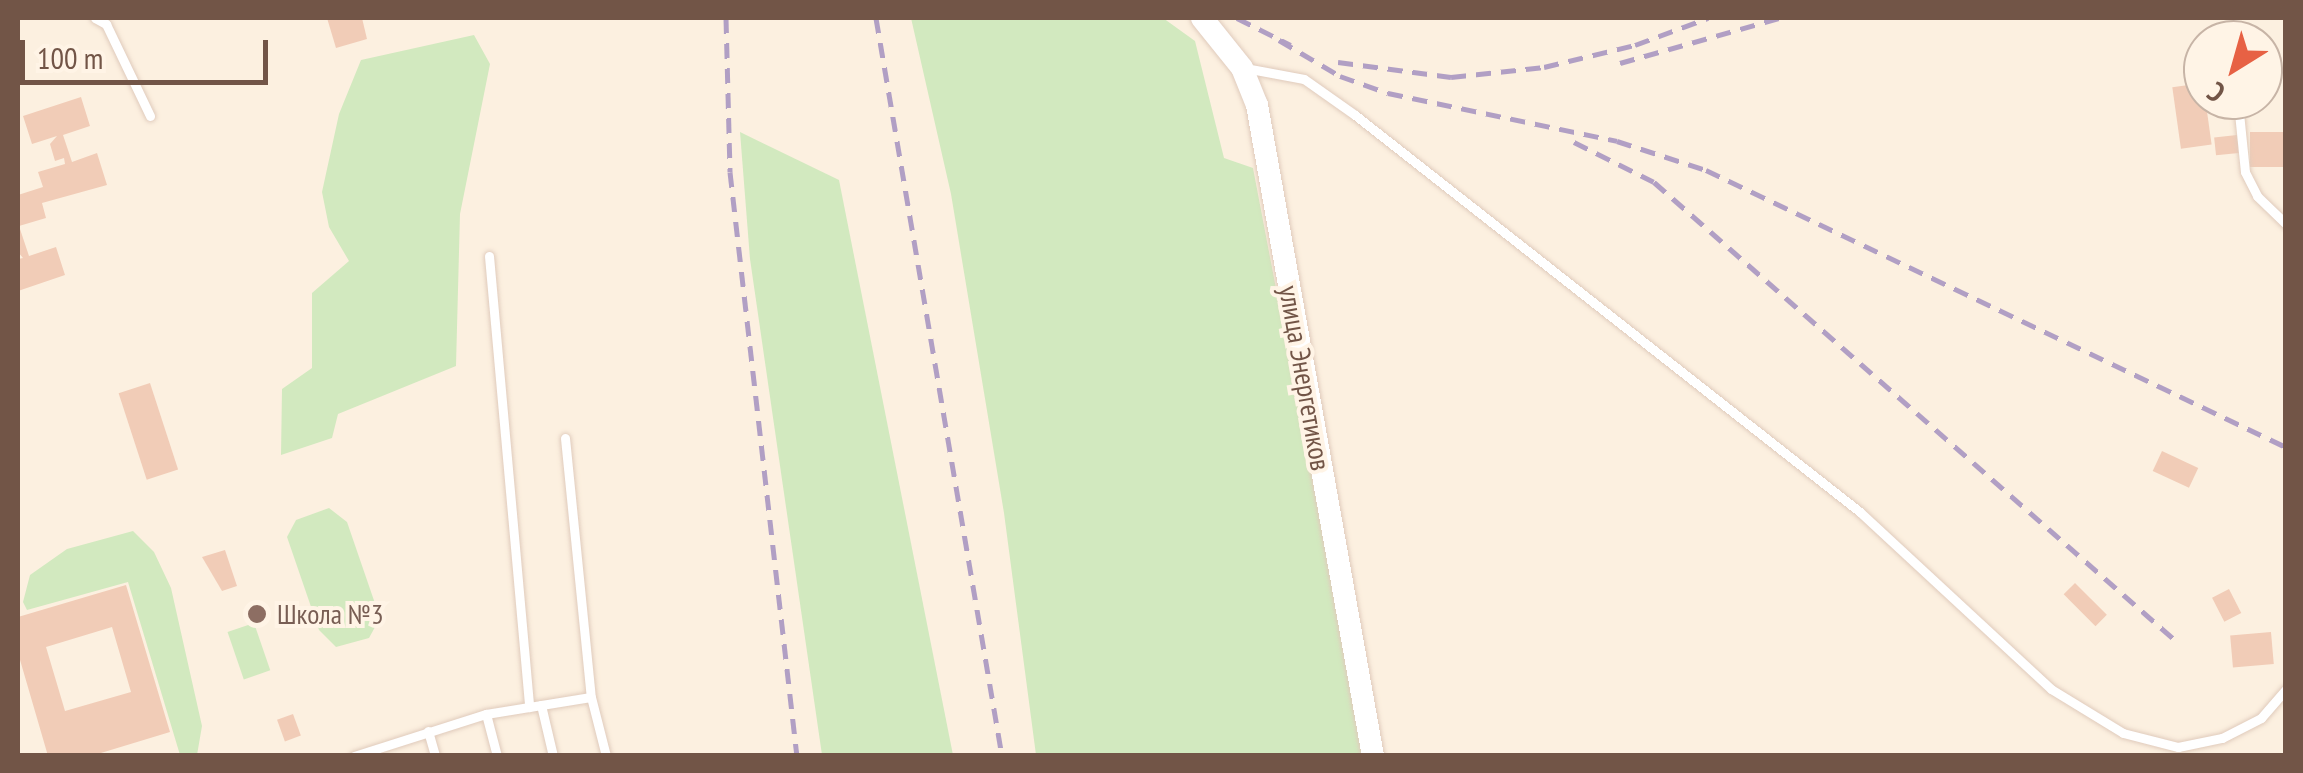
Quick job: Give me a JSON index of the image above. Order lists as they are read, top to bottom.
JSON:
{
  "streets": {
    "street": ["улица Энергетиков"]
  },
  "places": ["Школа №3"],
  "scale_bar": "100 m",
  "north": "bottom left"
}
